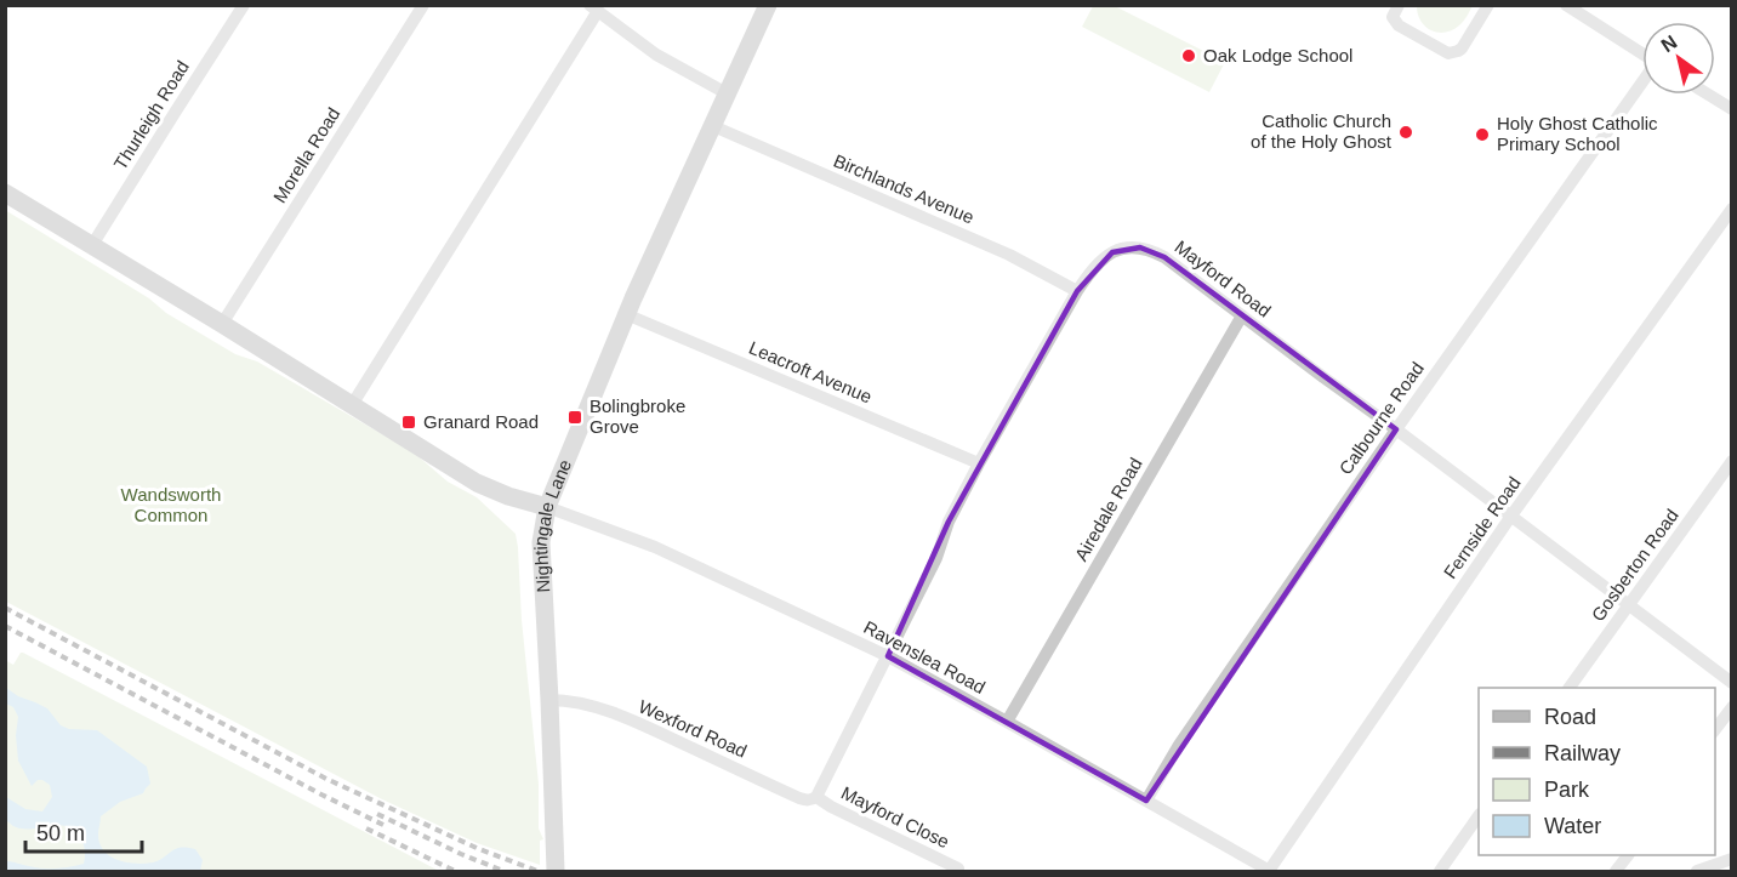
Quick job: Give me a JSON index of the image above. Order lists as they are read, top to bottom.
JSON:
{
  "streets": {
    "main road": ["Nightingale Lane"],
    "street": [
      "Thurleigh Road",
      "Morella Road",
      "Birchlands Avenue",
      "Mayford Road",
      "Leacroft Avenue",
      "Calbourne Road",
      "Airedale Road",
      "Fernside Road",
      "Gosberton Road",
      "Ravenslea Road",
      "Wexford Road",
      "Mayford Close"
    ]
  },
  "crossings": [
    ["Birchlands Avenue", "Mayford Road"],
    ["Birchlands Avenue", "Nightingale Lane"],
    ["Mayford Road", "Leacroft Avenue"],
    ["Mayford Road", "Calbourne Road"],
    ["Mayford Road", "Airedale Road"],
    ["Mayford Road", "Fernside Road"],
    ["Mayford Road", "Gosberton Road"],
    ["Mayford Road", "Ravenslea Road"],
    ["Mayford Road", "Wexford Road"],
    ["Mayford Road", "Mayford Close"],
    ["Leacroft Avenue", "Nightingale Lane"],
    ["Calbourne Road", "Ravenslea Road"],
    ["Airedale Road", "Ravenslea Road"],
    ["Nightingale Lane", "Ravenslea Road"],
    ["Nightingale Lane", "Wexford Road"],
    ["Fernside Road", "Ravenslea Road"],
    ["Wexford Road", "Mayford Close"]
  ],
  "parks": ["Wandsworth Common"],
  "places": {
    "other": ["Oak Lodge School", "Catholic Church of the Holy Ghost", "Holy Ghost Catholic Primary School"],
    "transit": ["Bolingbroke Grove", "Granard Road"]
  },
  "legend": [
    "Road",
    "Railway",
    "Park",
    "Water"
  ],
  "scale_bar": "50 m",
  "north": "top left"
}
